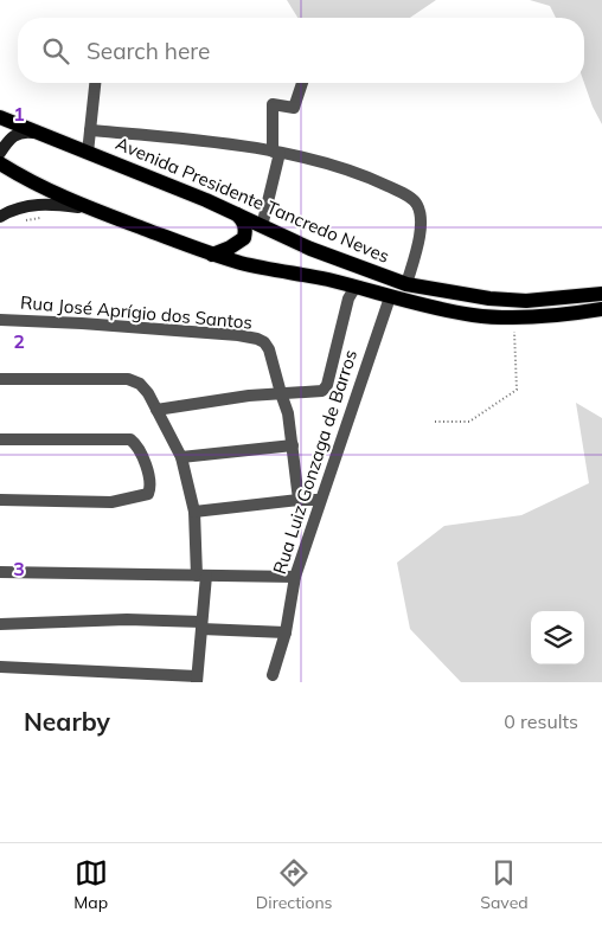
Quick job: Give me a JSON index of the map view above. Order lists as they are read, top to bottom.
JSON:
{
  "streets": {
    "main road": ["Avenida Presidente Tancredo Neves"],
    "street": ["Rua José Aprígio dos Santos", "Rua Luiz Gonzaga de Barros"]
  },
  "crossings": [
    ["Avenida Presidente Tancredo Neves", "Rua Luiz Gonzaga de Barros"]
  ],
  "page": {
    "search": "Search here",
    "heading": ["Nearby", "0 results"],
    "nav": ["Map", "Directions", "Saved"]
  },
  "grid": {
    "rows": ["1", "2", "3"]
  }
}
